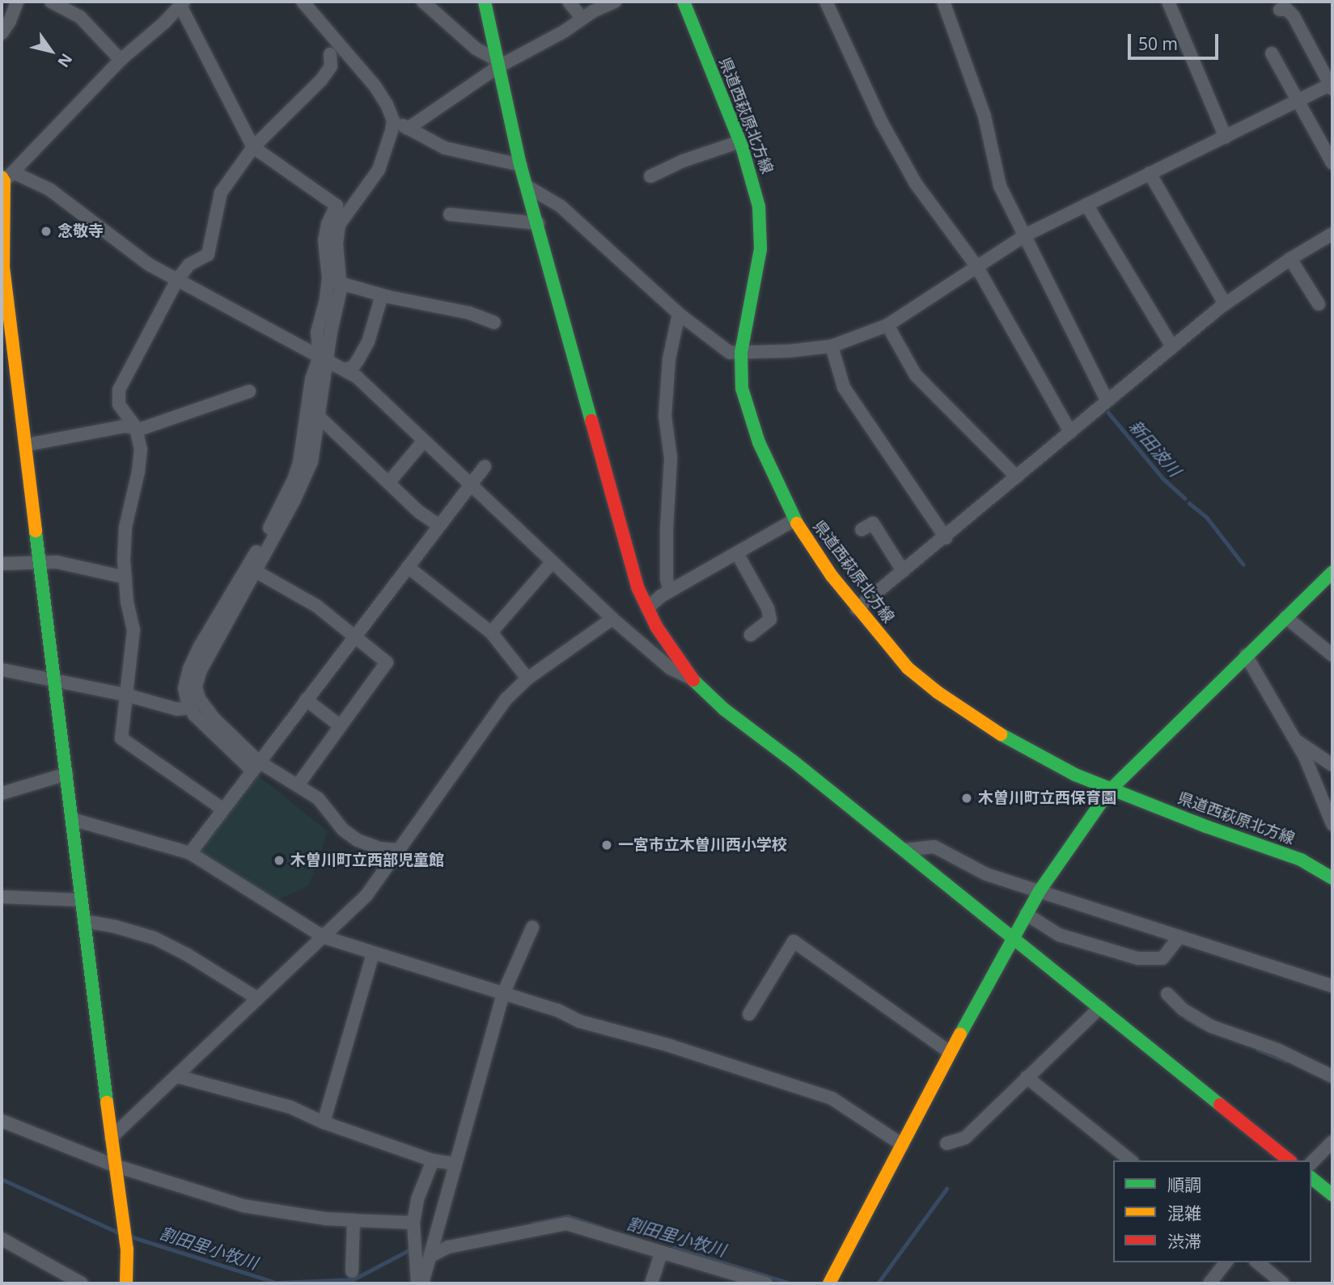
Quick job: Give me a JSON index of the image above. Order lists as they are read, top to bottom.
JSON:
{
  "streets": {
    "street": ["県道西萩原北方線"]
  },
  "water": ["新田波川", "割田里小牧川"],
  "places": [
    "念敬寺",
    "木曽川町立西保育園",
    "一宮市立木曽川西小学校",
    "木曽川町立西部児童館"
  ],
  "legend": ["順調", "混雑", "渋滞"],
  "scale_bar": "50 m",
  "north": "bottom right"
}
